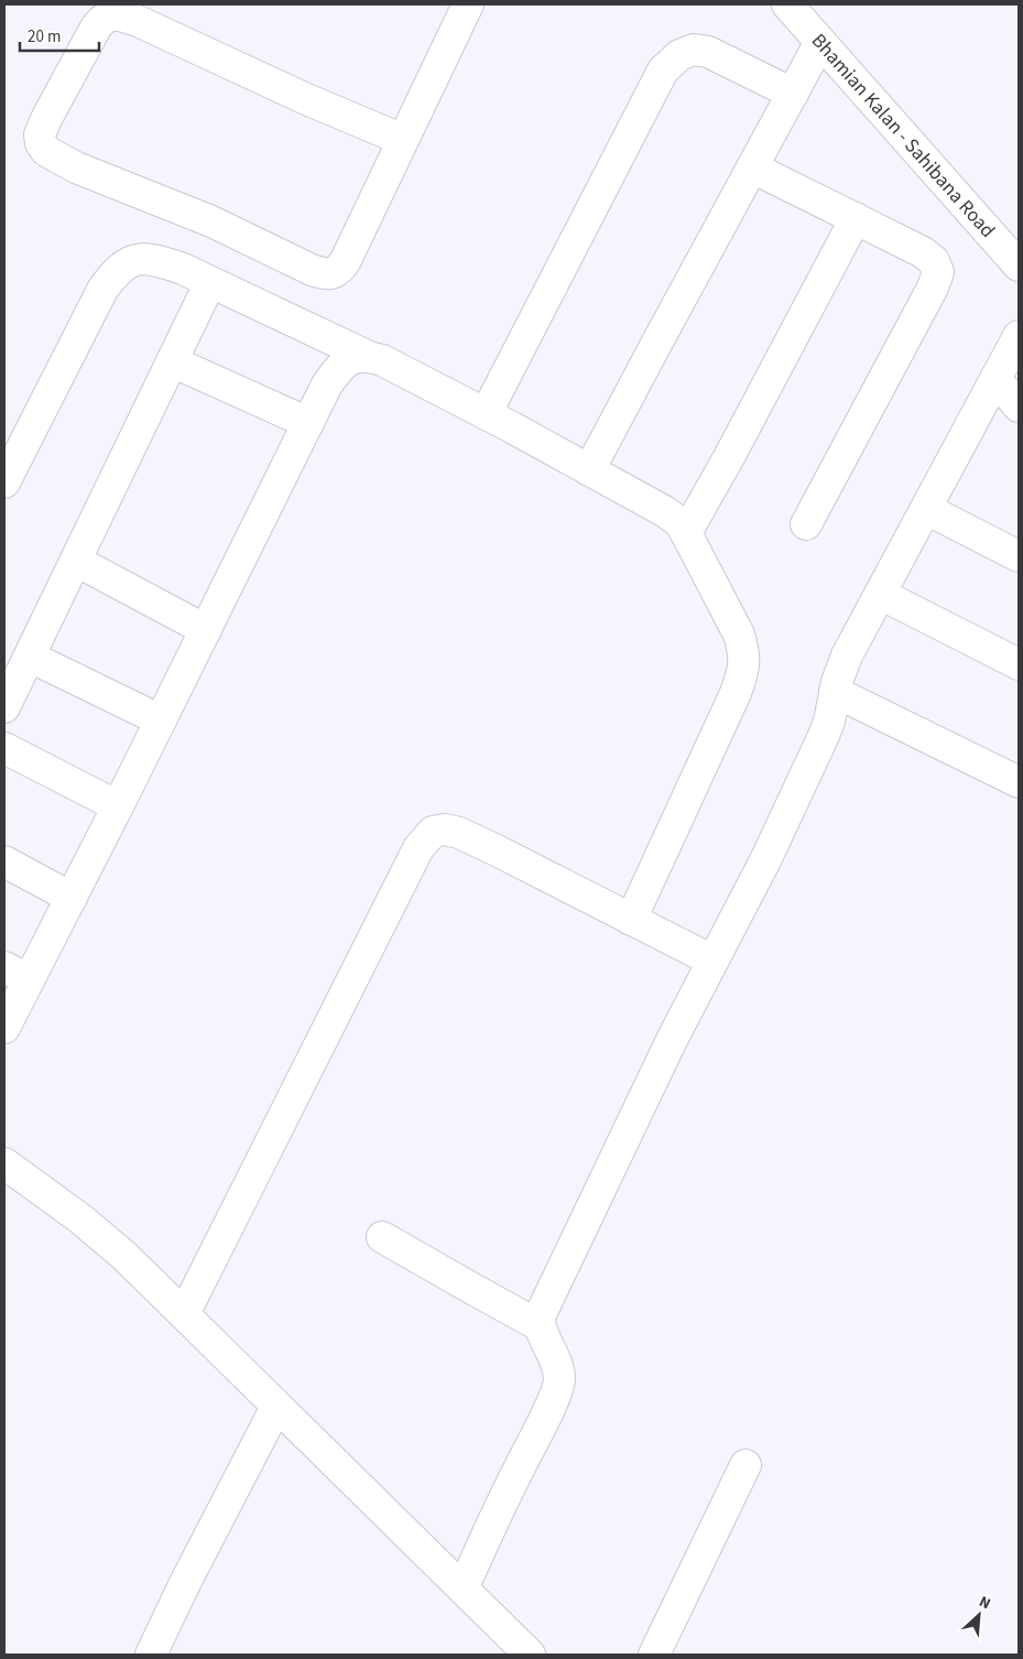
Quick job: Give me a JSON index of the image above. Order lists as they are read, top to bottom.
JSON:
{
  "streets": {
    "street": ["Bhamian Kalan - Sahibana Road"]
  },
  "scale_bar": "20 m",
  "north": "top right"
}
